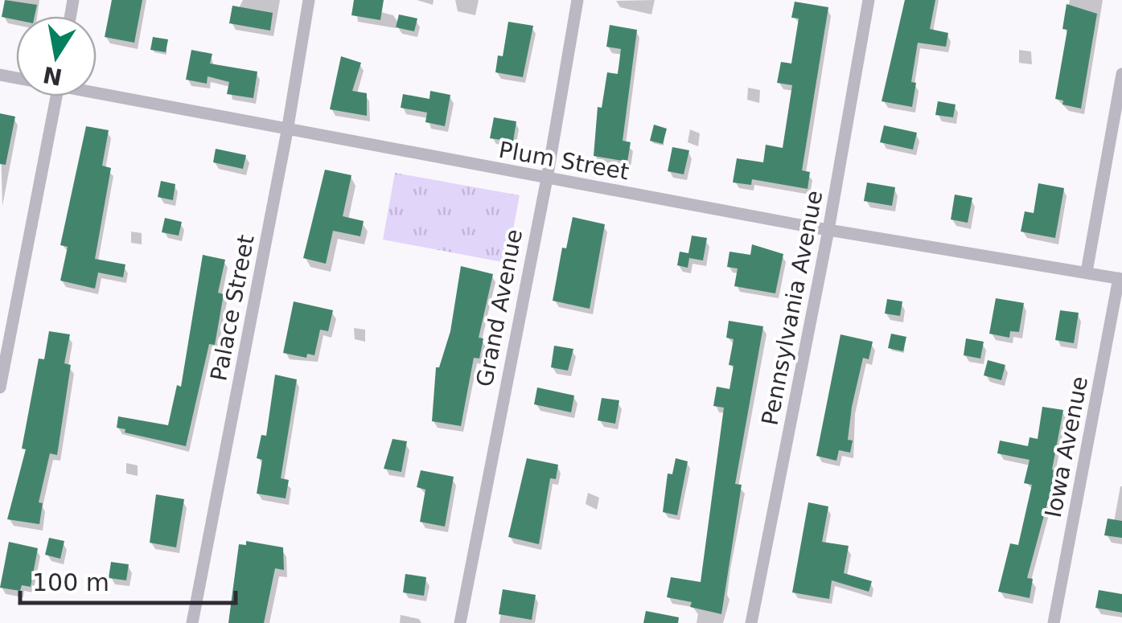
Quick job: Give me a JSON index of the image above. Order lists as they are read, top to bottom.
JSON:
{
  "streets": {
    "street": [
      "Plum Street",
      "Palace Street",
      "Grand Avenue",
      "Pennsylvania Avenue",
      "Iowa Avenue"
    ]
  },
  "crossings": [
    ["Plum Street", "Palace Street"],
    ["Plum Street", "Grand Avenue"],
    ["Plum Street", "Pennsylvania Avenue"],
    ["Plum Street", "Iowa Avenue"]
  ],
  "scale_bar": "100 m",
  "north": "bottom"
}
